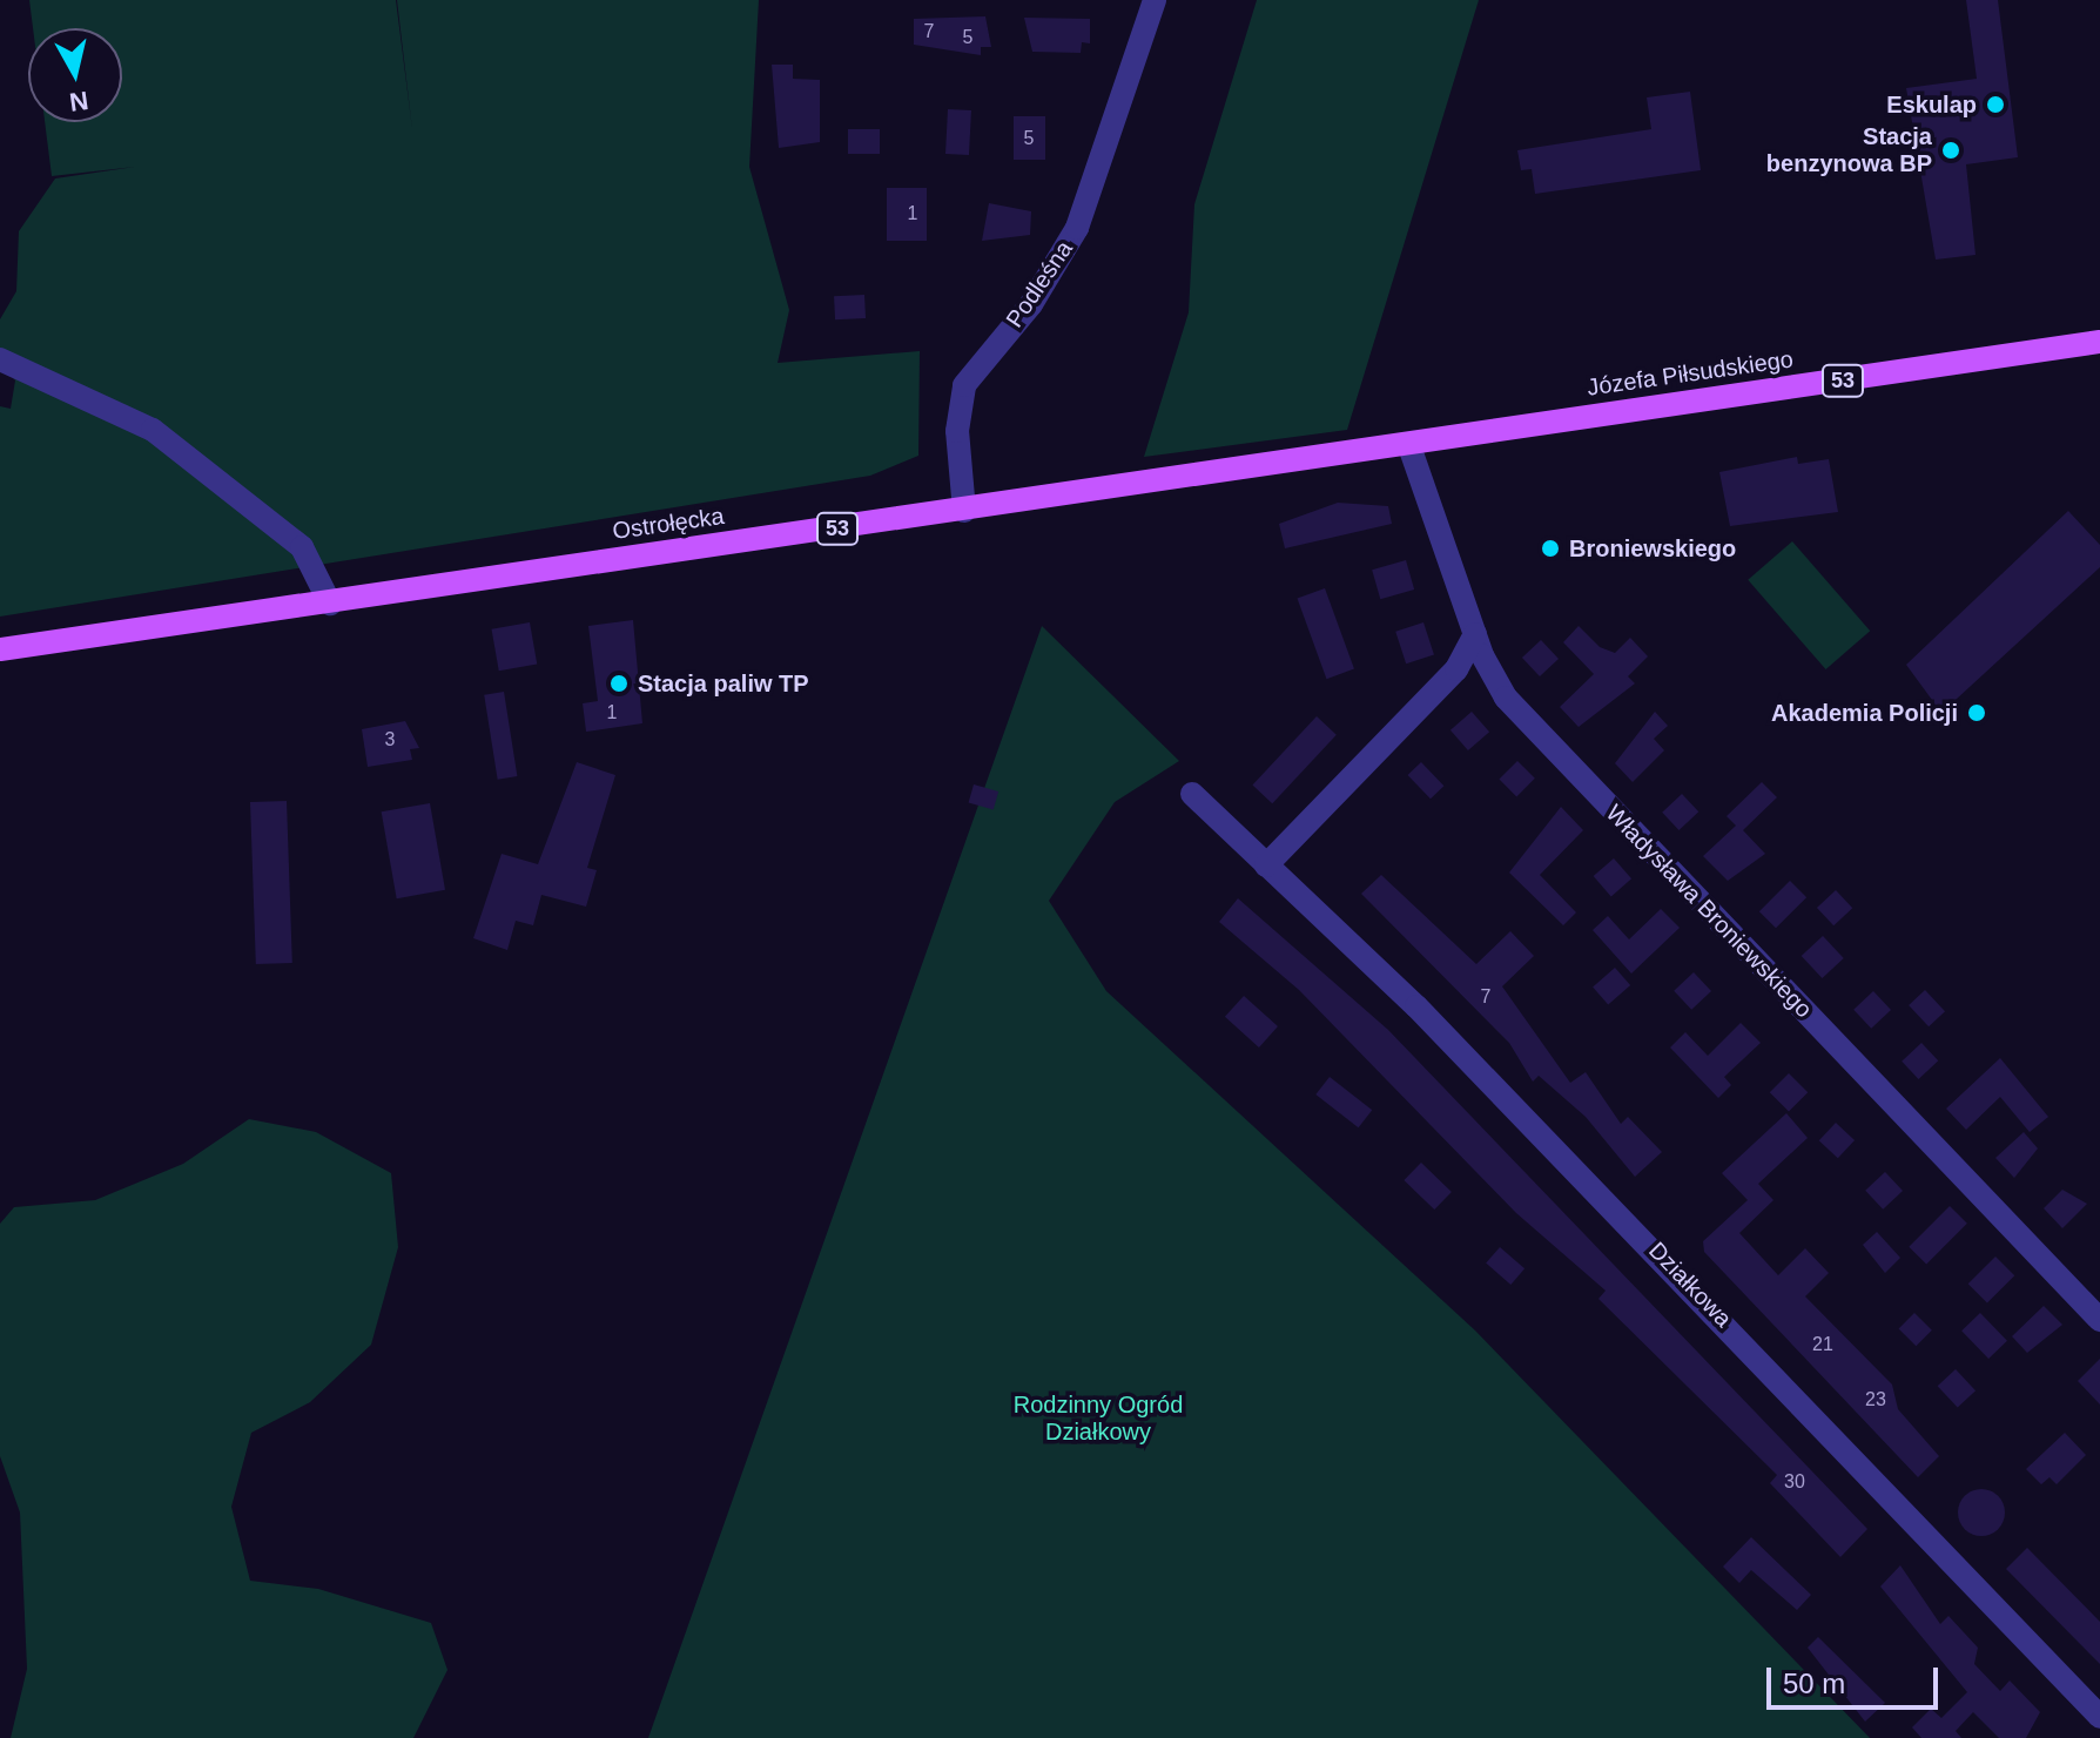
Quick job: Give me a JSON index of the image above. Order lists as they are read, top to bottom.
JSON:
{
  "streets": {
    "main road": ["Józefa Piłsudskiego", "53", "Ostrołęcka"],
    "street": ["Podleśna", "Władysława Broniewskiego", "Działkowa"]
  },
  "crossings": [
    ["Podleśna", "Ostrołęcka"],
    ["Józefa Piłsudskiego", "Ostrołęcka"],
    ["Józefa Piłsudskiego", "Władysława Broniewskiego"]
  ],
  "parks": ["Rodzinny Ogród Działkowy"],
  "places": [
    "Eskulap",
    "Stacja benzynowa BP",
    "Broniewskiego",
    "Stacja paliw TP",
    "Akademia Policji"
  ],
  "house_numbers": [
    "7",
    "5",
    "5",
    "1",
    "1",
    "3",
    "7",
    "21",
    "23",
    "30"
  ],
  "scale_bar": "50 m",
  "north": "bottom"
}
